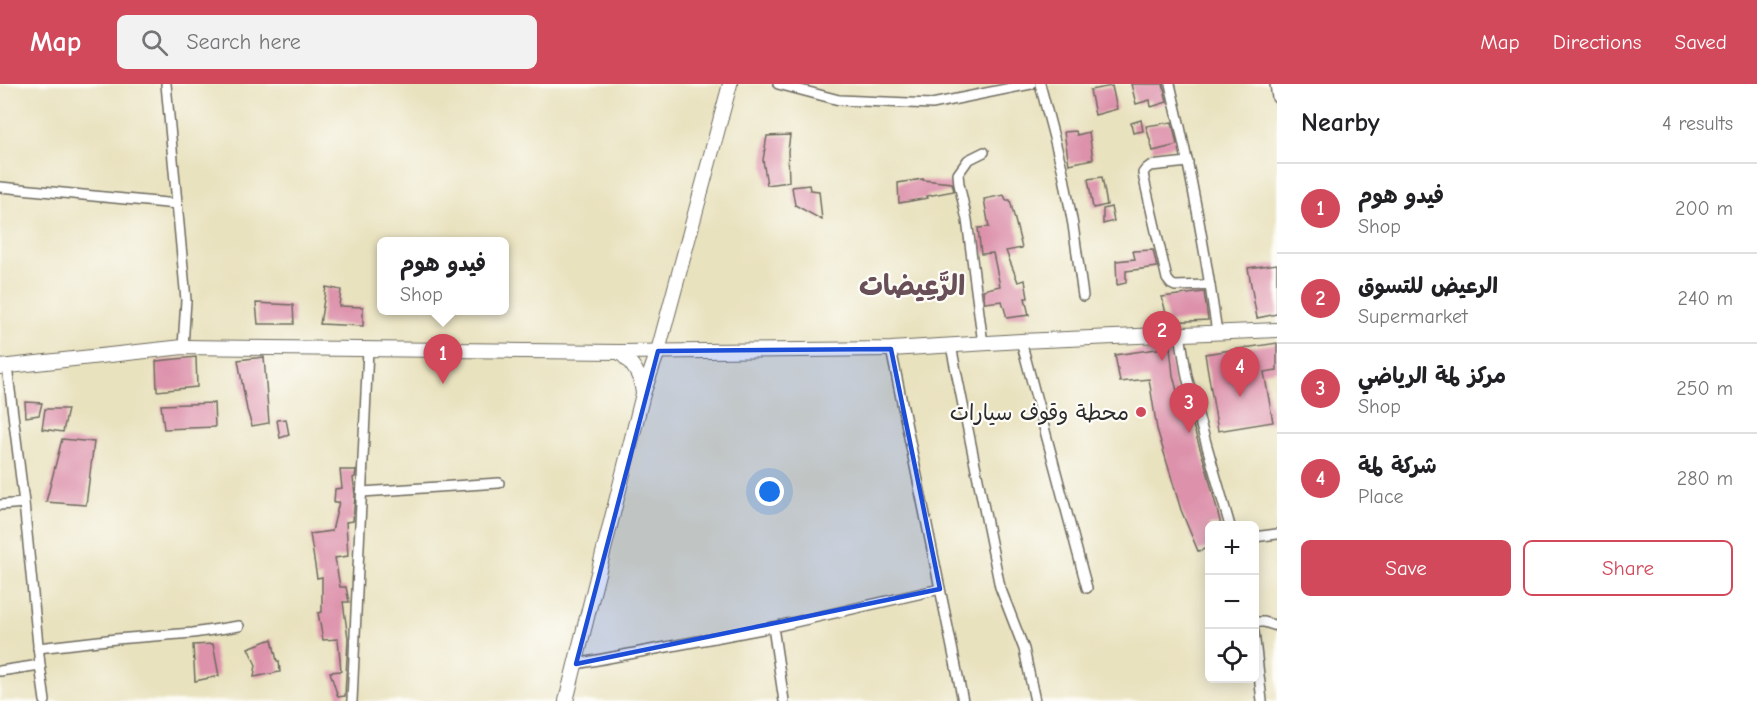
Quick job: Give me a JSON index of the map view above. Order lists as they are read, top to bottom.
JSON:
{
  "districts": ["الرَّعِيضات"],
  "places": ["محطة وقوف سيارات"],
  "page": {
    "header": "Map",
    "search": "Search here",
    "nav": ["Map", "Directions", "Saved"],
    "heading": ["Nearby", "4 results"],
    "list": [
      {
        "mark": "1",
        "name": "فيدو هوم",
        "note": "Shop",
        "value": "200 m"
      },
      {
        "mark": "2",
        "name": "الرعيض للتسوق",
        "note": "Supermarket",
        "value": "240 m"
      },
      {
        "mark": "3",
        "name": "مركز لمة الرياضي",
        "note": "Shop",
        "value": "250 m"
      },
      {
        "mark": "4",
        "name": "شركة لمة",
        "note": "Place",
        "value": "280 m"
      }
    ],
    "popup": ["فيدو هوم", "Shop"],
    "pins": [
      "2",
      "1",
      "4",
      "3"
    ],
    "map_buttons": ["+", "−"],
    "buttons": ["Save", "Share"]
  }
}
